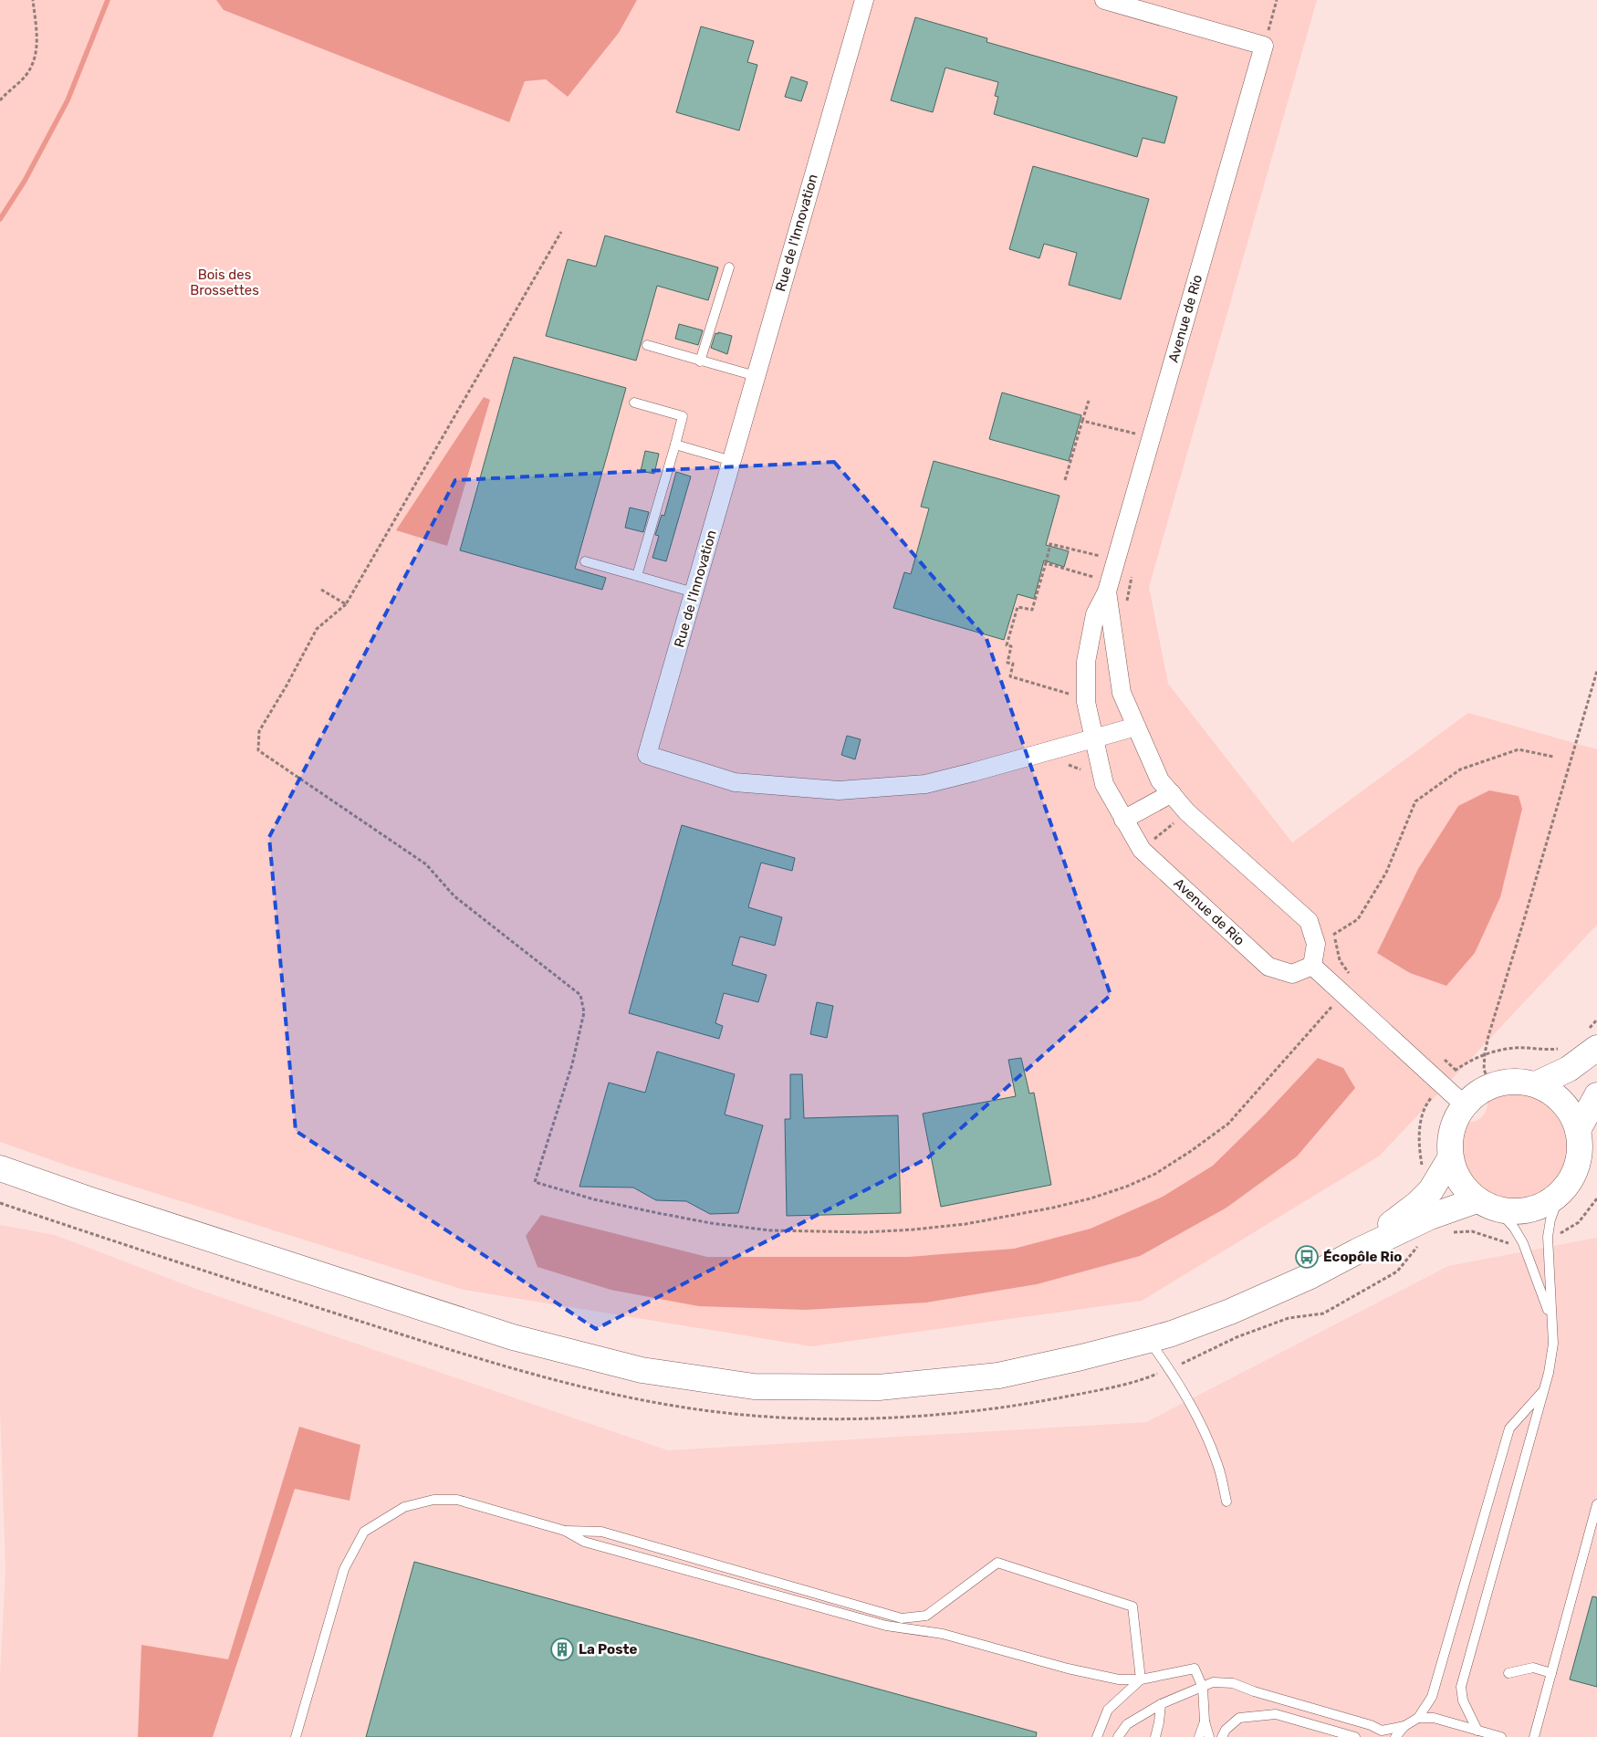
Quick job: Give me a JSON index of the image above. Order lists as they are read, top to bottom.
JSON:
{
  "streets": {
    "street": ["Rue de l'Innovation", "Avenue de Rio"]
  },
  "crossings": [
    ["Rue de l'Innovation", "Avenue de Rio"]
  ],
  "parks": ["Bois des Brossettes"],
  "places": {
    "bus stop": ["Écopôle Rio"],
    "building": ["La Poste"]
  }
}
